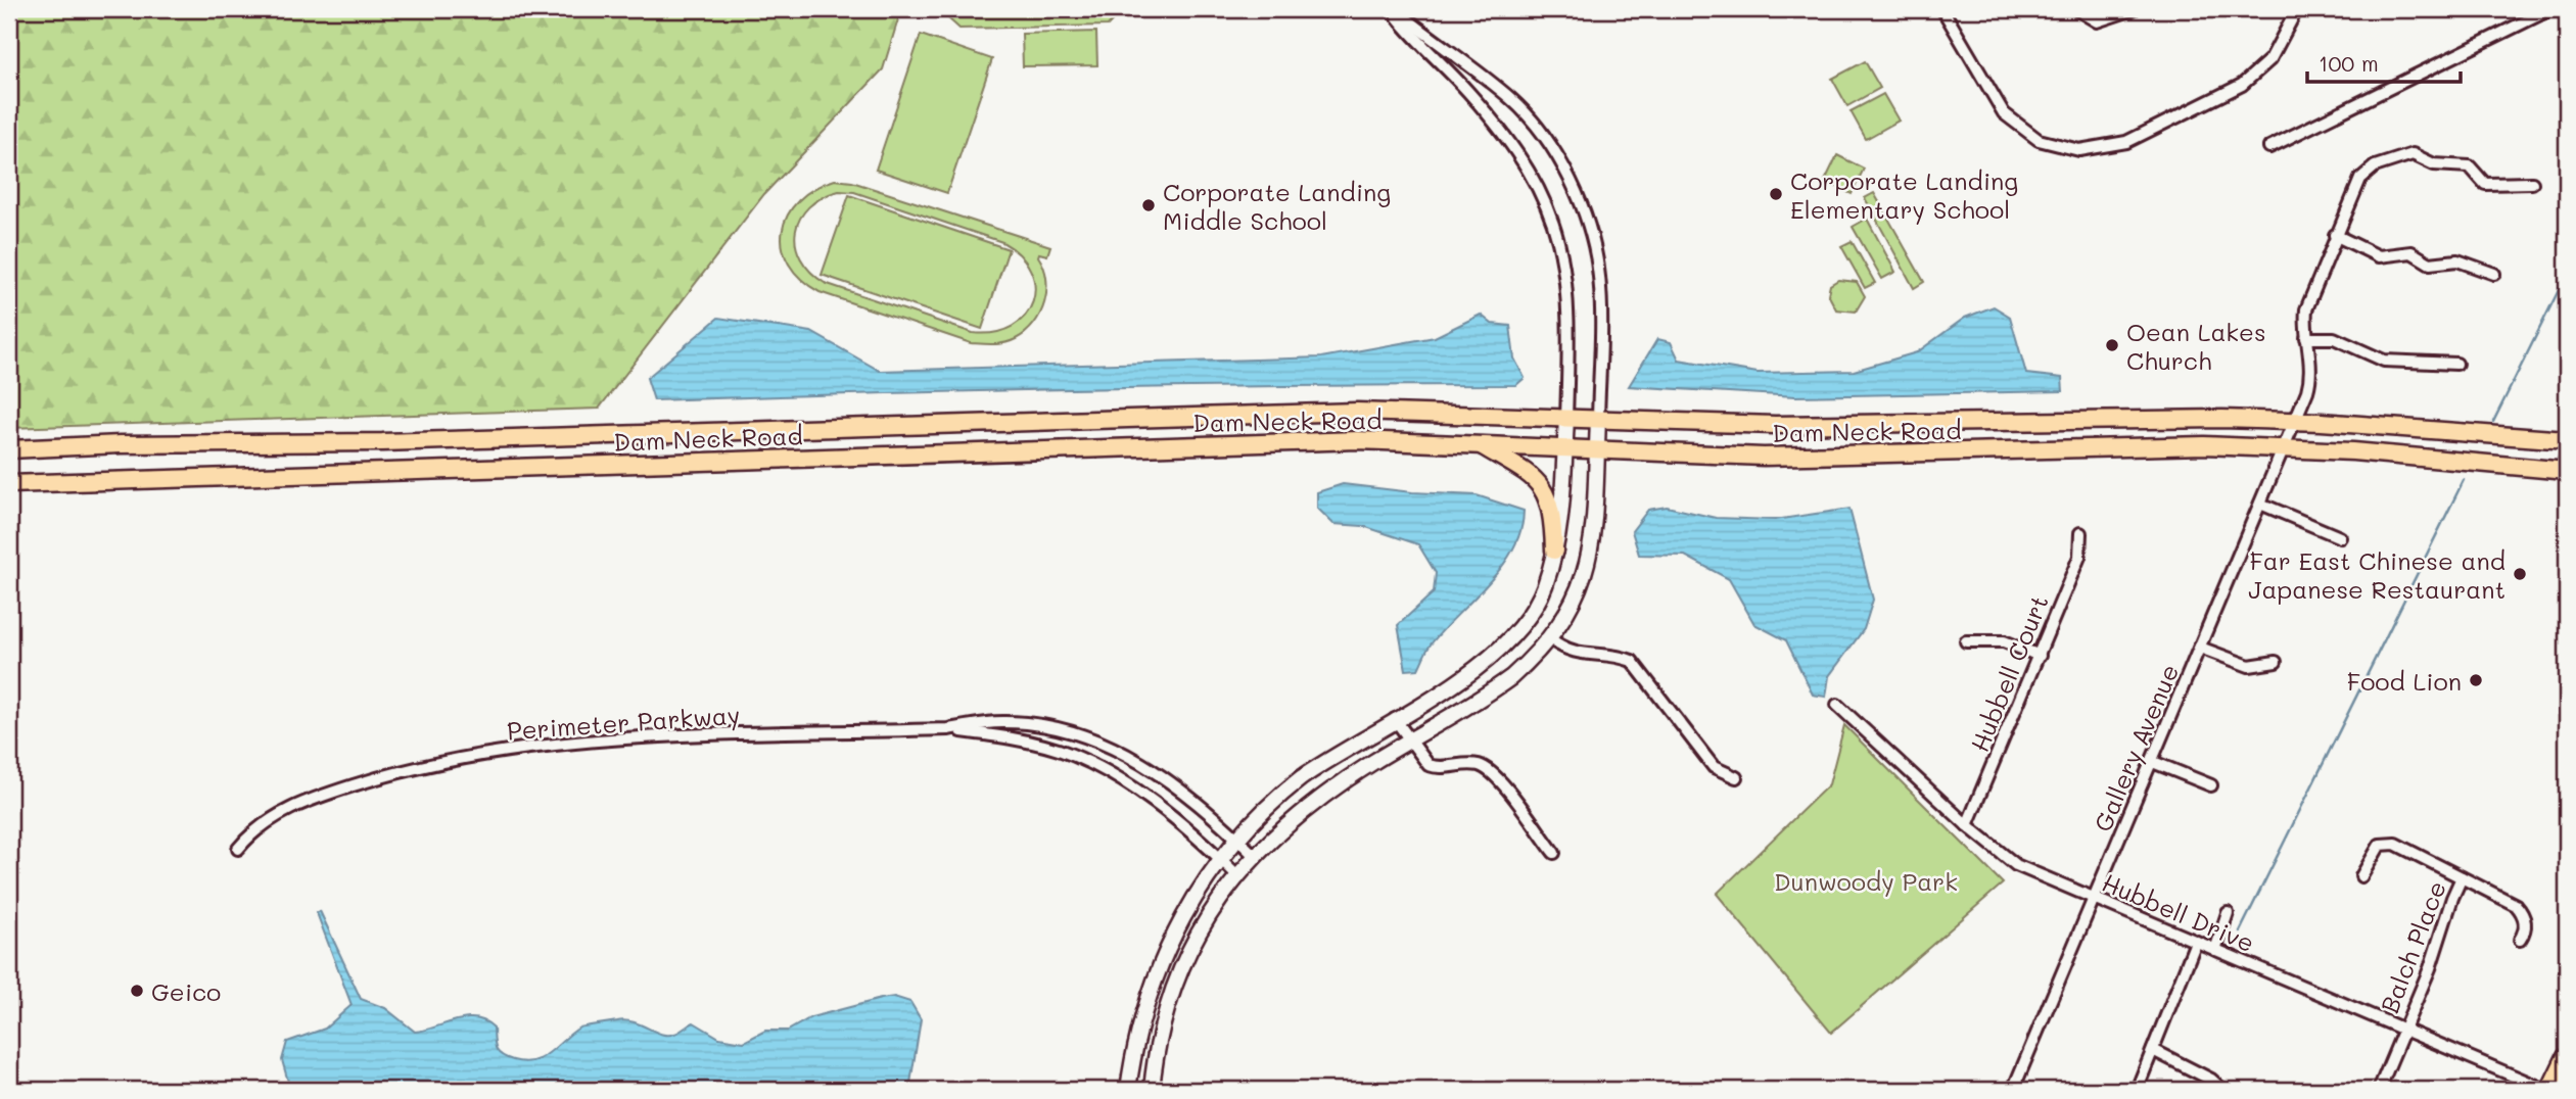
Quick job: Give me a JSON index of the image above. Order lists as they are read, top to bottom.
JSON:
{
  "streets": {
    "main road": ["Dam Neck Road"],
    "street": [
      "Hubbell Court",
      "Perimeter Parkway",
      "Gallery Avenue",
      "Hubbell Drive",
      "Balch Place"
    ]
  },
  "crossings": [
    ["Dam Neck Road", "Gallery Avenue"],
    ["Hubbell Court", "Hubbell Drive"],
    ["Gallery Avenue", "Hubbell Drive"],
    ["Hubbell Drive", "Balch Place"]
  ],
  "parks": ["Dunwoody Park"],
  "places": [
    "Corporate Landing Elementary School",
    "Corporate Landing Middle School",
    "Oean Lakes Church",
    "Far East Chinese and Japanese Restaurant",
    "Food Lion",
    "Geico"
  ],
  "scale_bar": "100 m"
}
